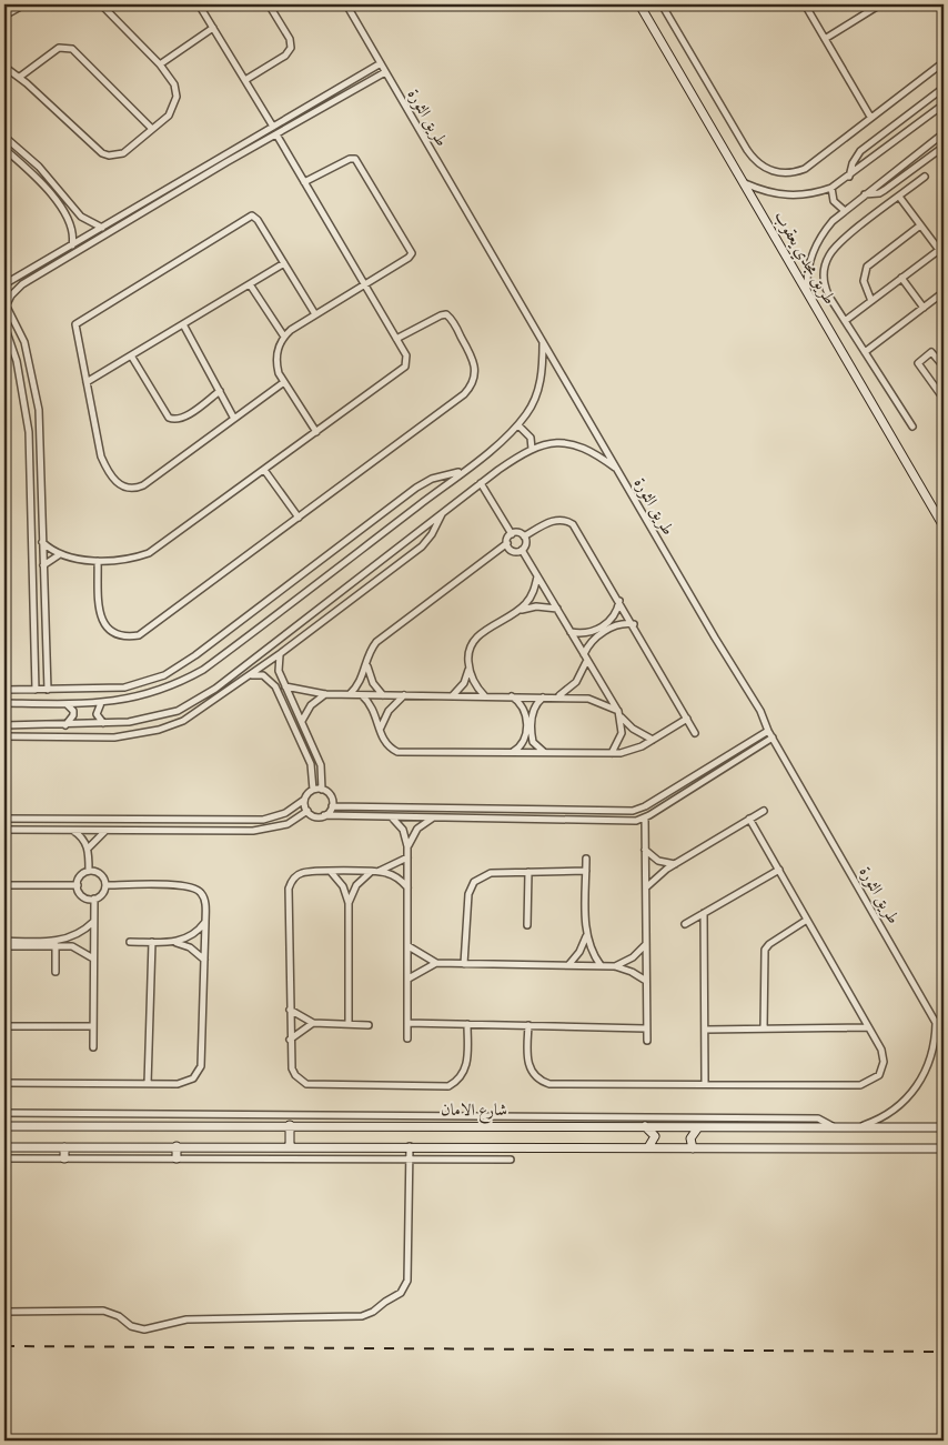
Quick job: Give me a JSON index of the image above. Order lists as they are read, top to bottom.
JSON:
{
  "streets": {
    "street": ["طريق الثورة", "طريق مجدي يعقوب", "شارع الامان"]
  }
}
